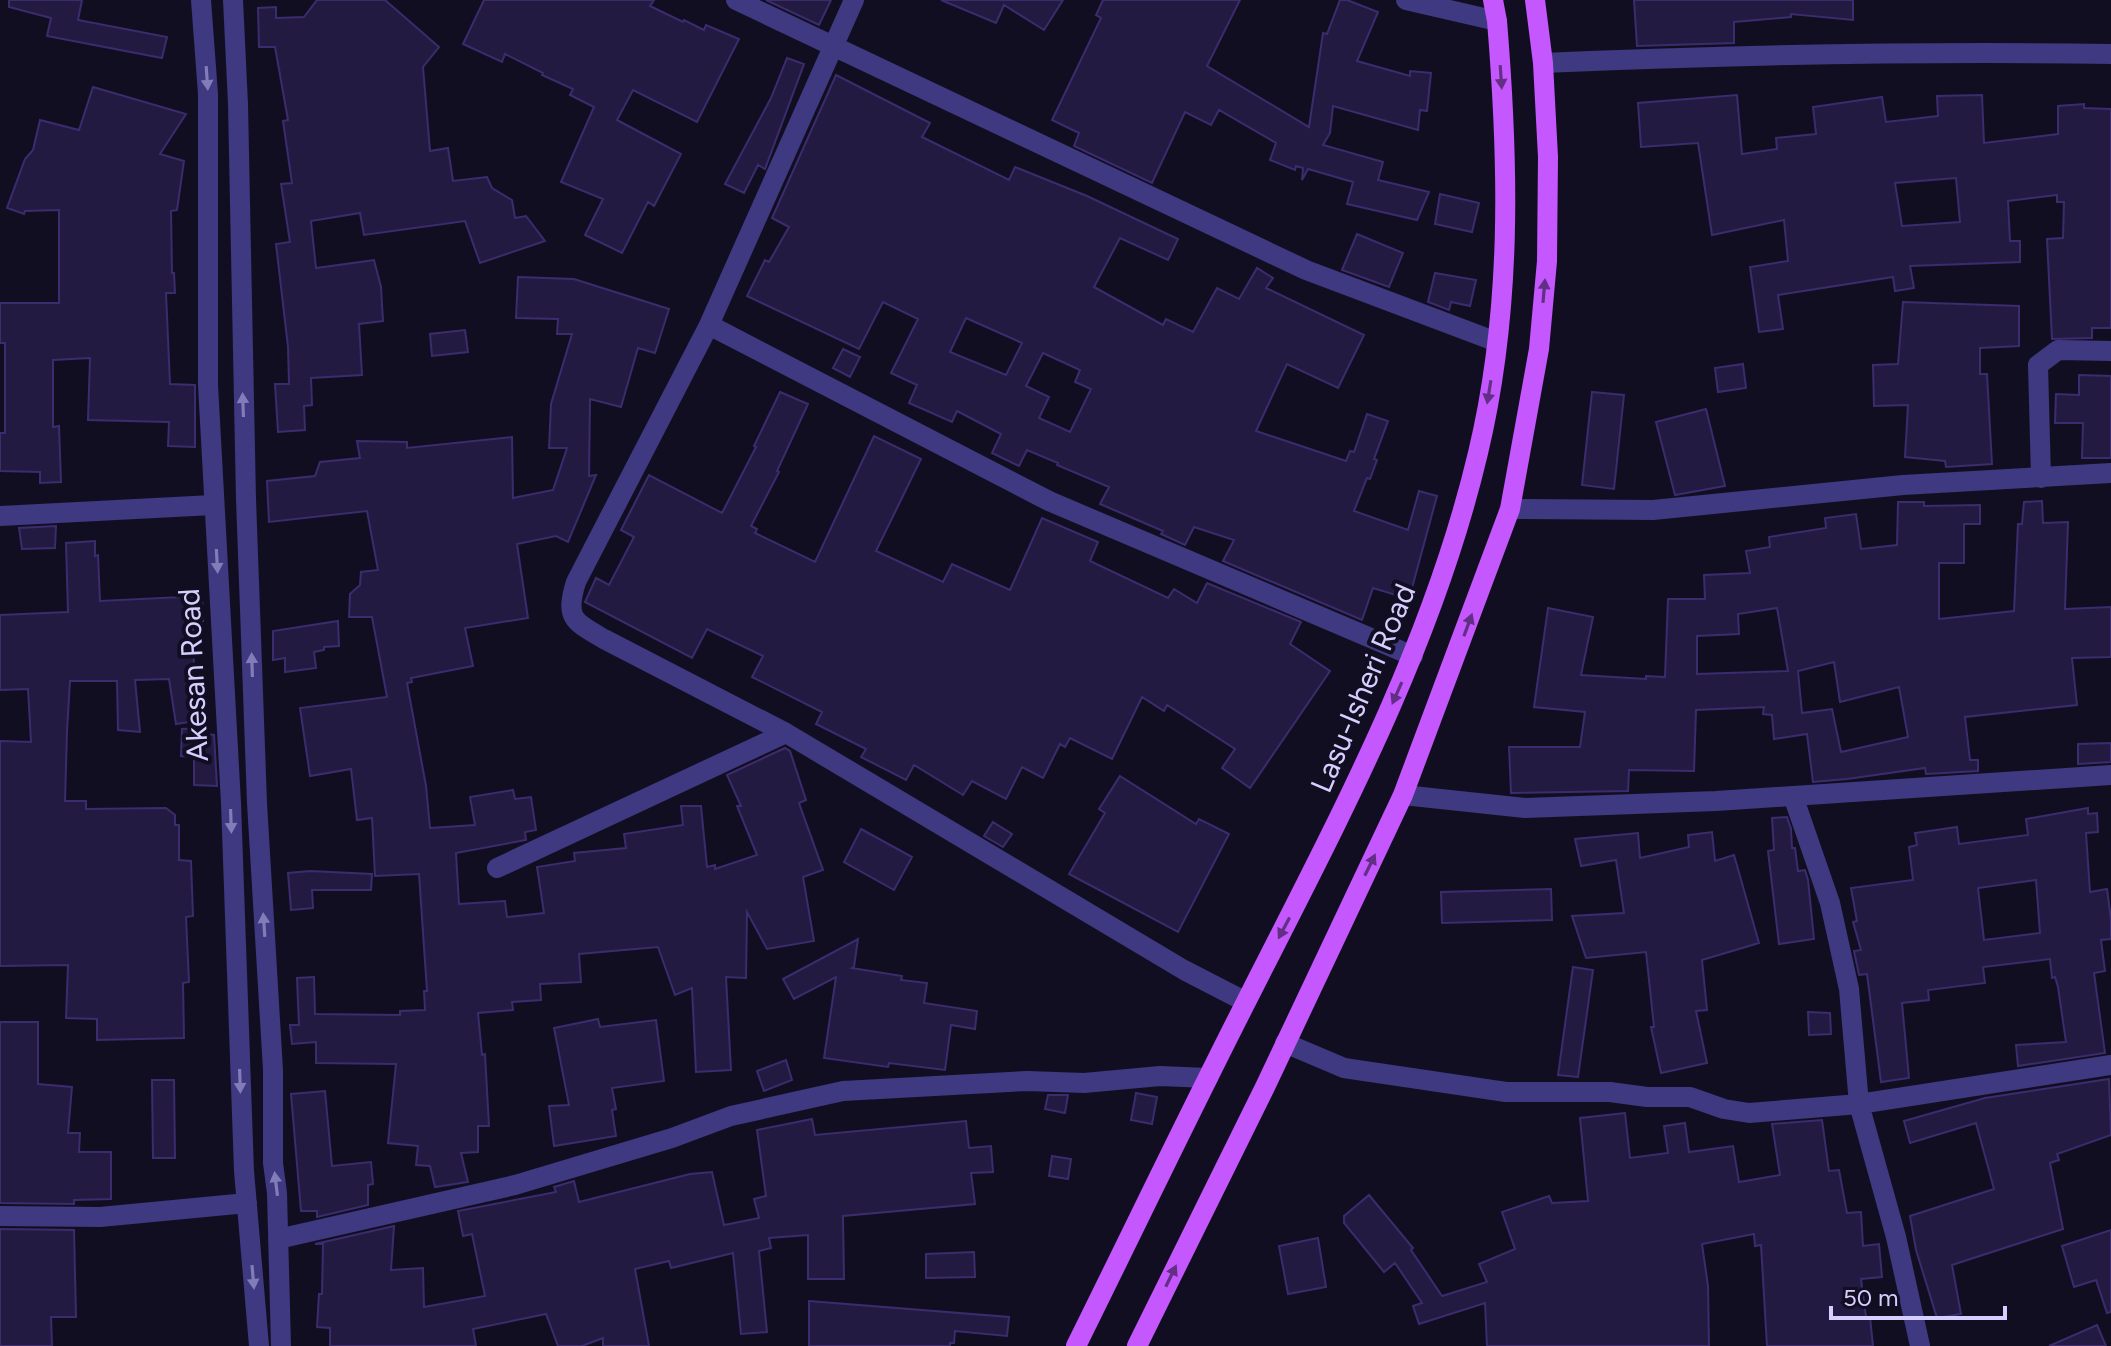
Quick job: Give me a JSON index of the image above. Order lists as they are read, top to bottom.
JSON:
{
  "streets": {
    "main road": ["Lasu-Isheri Road"],
    "street": ["Akesan Road"]
  },
  "scale_bar": "50 m"
}
